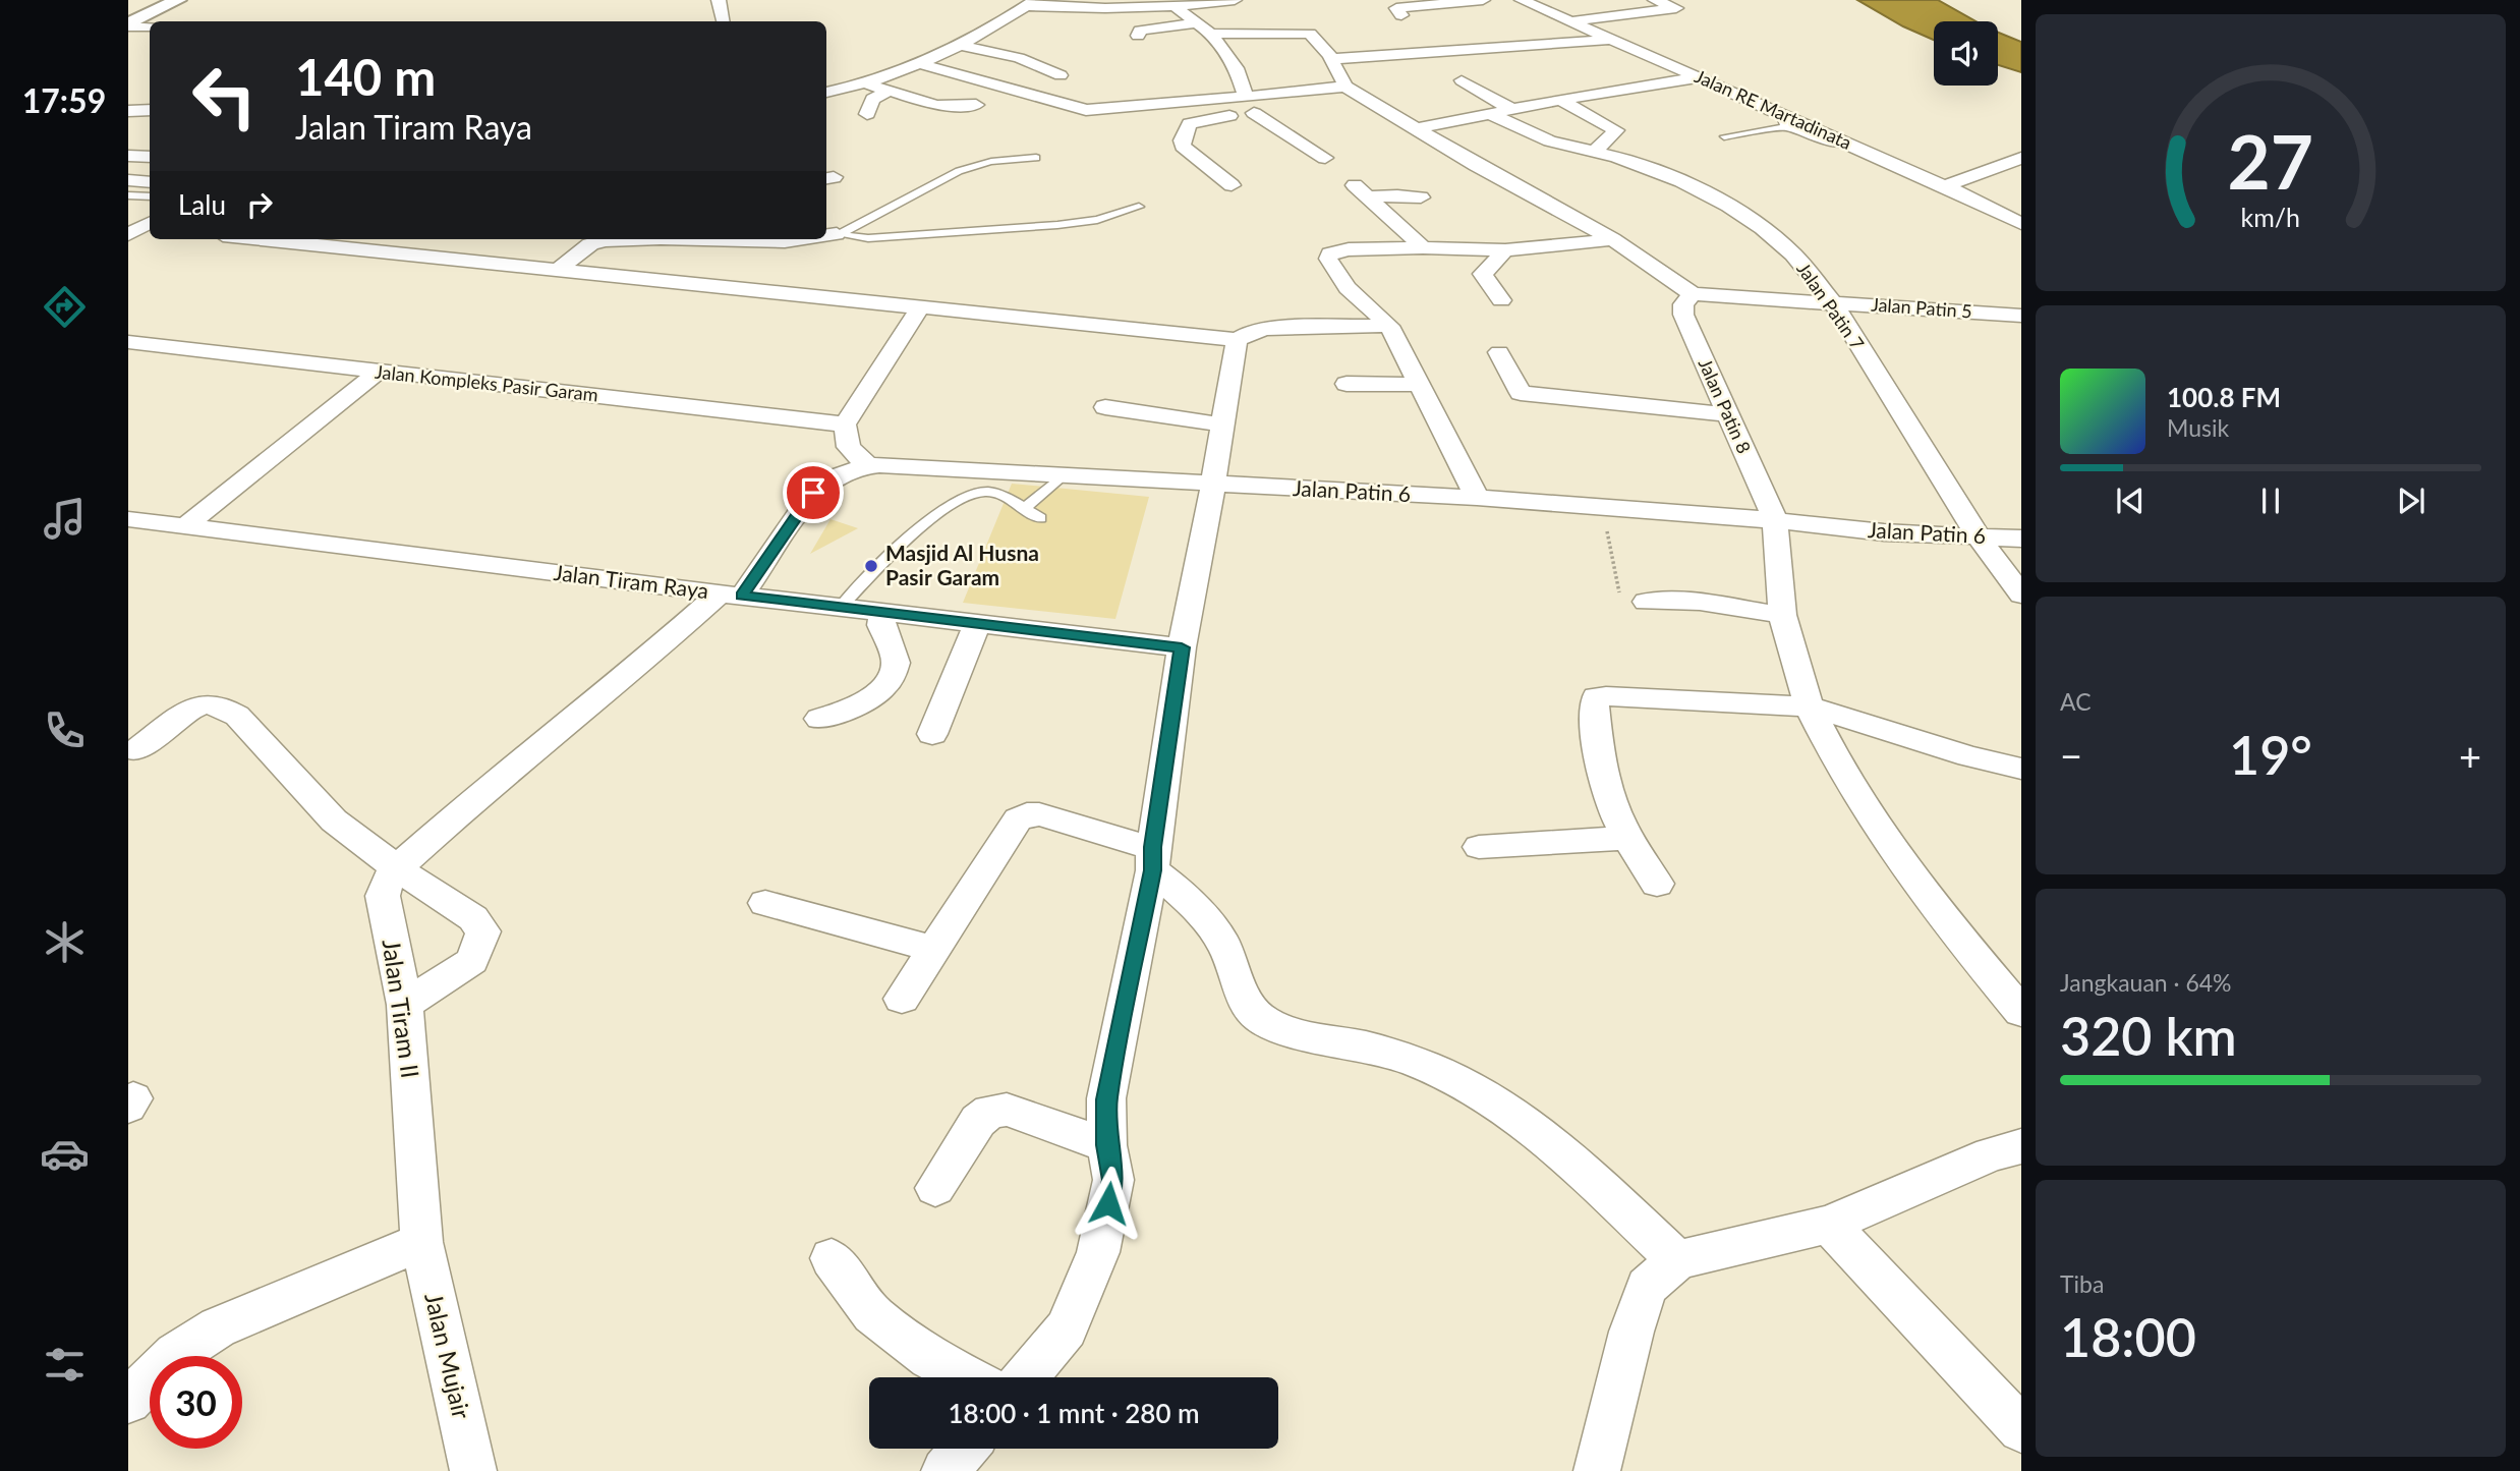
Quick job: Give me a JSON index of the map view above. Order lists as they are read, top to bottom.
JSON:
{
  "streets": {
    "street": [
      "Jalan RE Martadinata",
      "Jalan Patin 7",
      "Jalan Patin 5",
      "Jalan Kompleks Pasir Garam",
      "Jalan Patin 8",
      "Jalan Patin 6",
      "Jalan Tiram Raya",
      "Jalan Tiram II",
      "Jalan Mujair"
    ]
  },
  "crossings": [
    ["Jalan Patin 7", "Jalan Patin 5"],
    ["Jalan Patin 7", "Jalan Patin 6"],
    ["Jalan Patin 5", "Jalan Patin 8"],
    ["Jalan Patin 8", "Jalan Patin 6"],
    ["Jalan Patin 6", "Jalan Tiram Raya"],
    ["Jalan Patin 6", "Jalan Tiram II"],
    ["Jalan Tiram Raya", "Jalan Tiram II"],
    ["Jalan Tiram II", "Jalan Mujair"]
  ],
  "places": ["Masjid Al Husna Pasir Garam"],
  "page": {
    "tabs": "17:59",
    "turn": ["140 m", "Jalan Tiram Raya"],
    "then": "Lalu",
    "song": ["100.8 FM", "Musik"],
    "tile": [
      "AC",
      ["Jangkauan · 64%", "320 km"],
      ["Tiba", "18:00"]
    ],
    "heat": ["−", "19°", "+"],
    "limit": "30",
    "trip": "18:00 · 1 mnt · 280 m",
    "gauge": ["27", "km/h"]
  }
}
